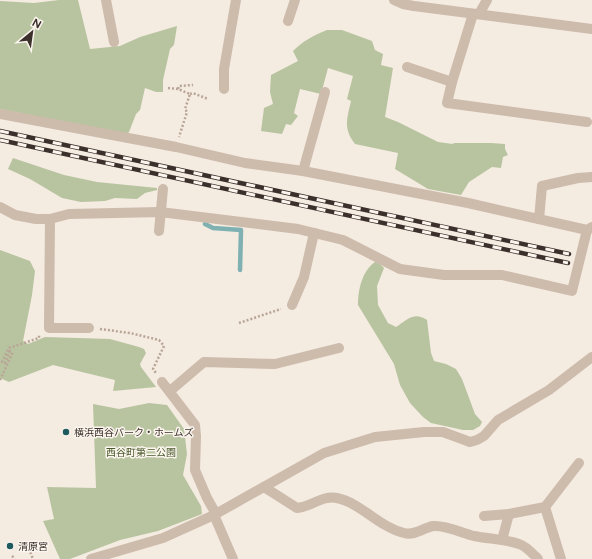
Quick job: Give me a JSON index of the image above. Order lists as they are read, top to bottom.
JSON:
{
  "parks": ["西谷町第二公園"],
  "places": ["横浜西谷パーク・ホームズ", "清原宮"],
  "north": "top right"
}
